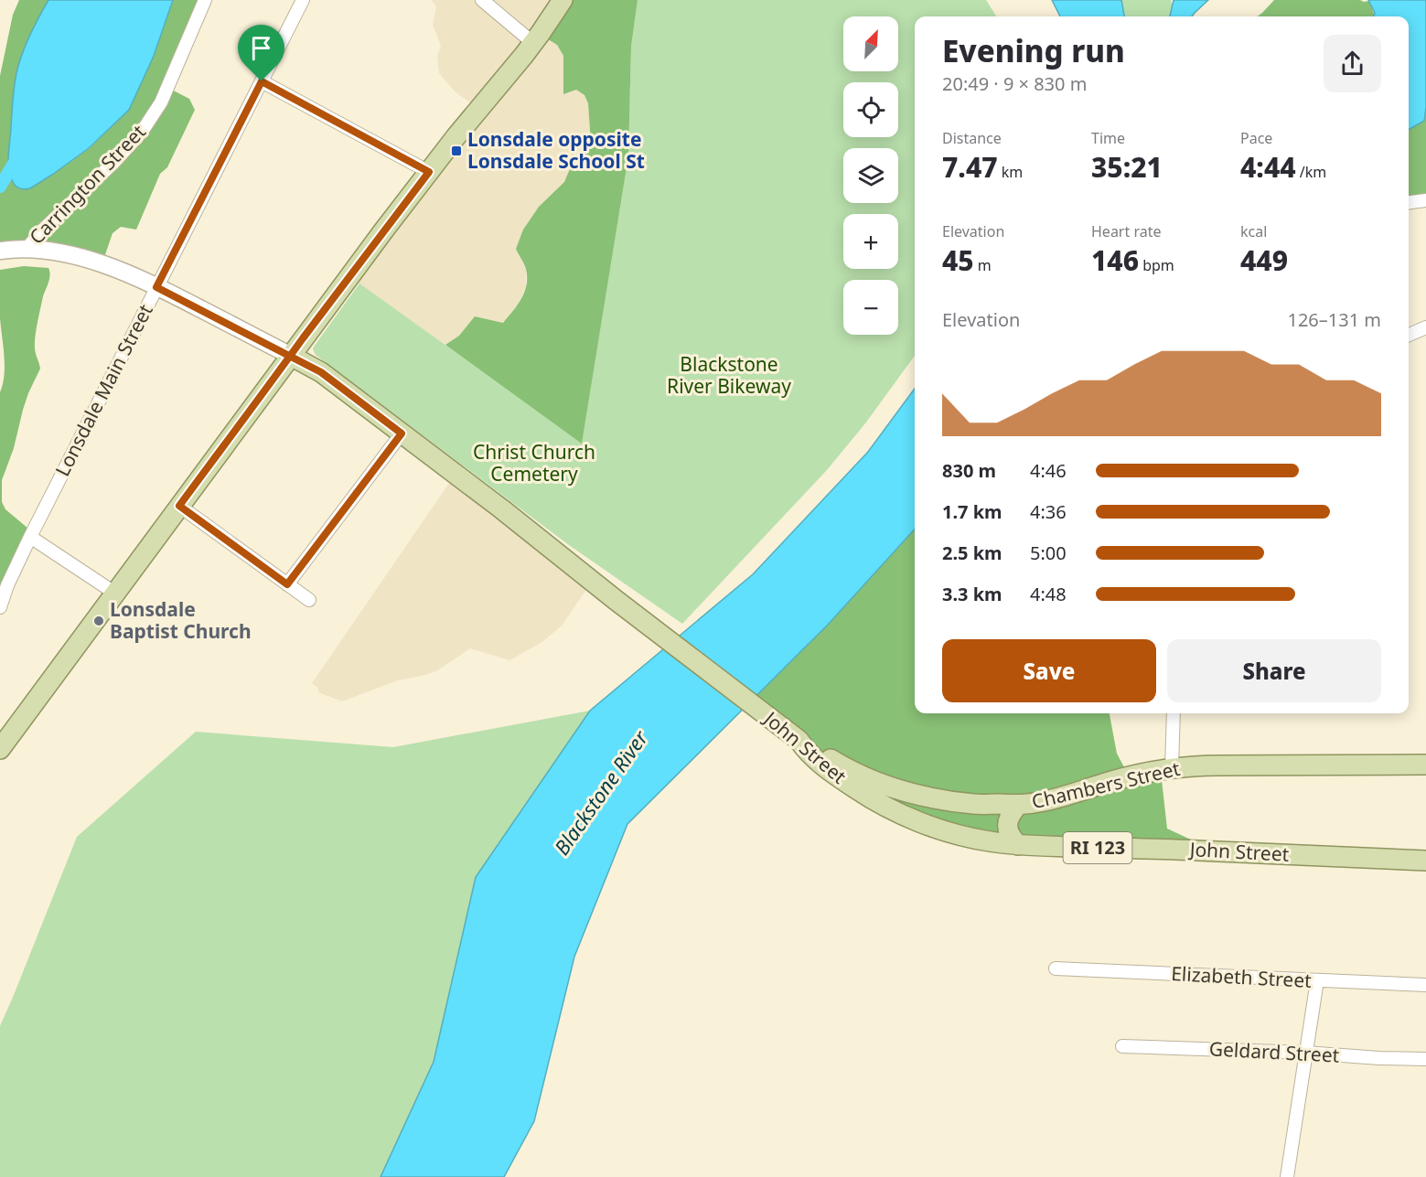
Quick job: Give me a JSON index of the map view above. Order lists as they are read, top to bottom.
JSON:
{
  "streets": {
    "main road": ["John Street", "Chambers Street", "RI 123"],
    "street": [
      "Carrington Street",
      "Lonsdale Main Street",
      "Elizabeth Street",
      "Geldard Street"
    ]
  },
  "crossings": [
    ["Carrington Street", "RI 123"],
    ["Lonsdale Main Street", "RI 123"],
    ["John Street", "Chambers Street"],
    ["John Street", "RI 123"]
  ],
  "water": ["Blackstone River"],
  "parks": ["Blackstone River Bikeway", "Christ Church Cemetery"],
  "places": {
    "transit": ["Lonsdale opposite Lonsdale School St"],
    "other": ["Lonsdale Baptist Church"]
  },
  "north": "top right",
  "page": {
    "map_buttons": ["+", "−"],
    "heading": ["Evening run", "20:49 · 9 × 830 m"],
    "stats": [
      ["Distance", "7.47 km"],
      ["Time", "35:21"],
      ["Pace", "4:44 /km"],
      ["Elevation", "45 m"],
      ["Heart rate", "146 bpm"],
      ["kcal", "449"]
    ],
    "chart": ["Elevation", "126–131 m"],
    "list": [
      {
        "name": "830 m",
        "note": "4:46"
      },
      {
        "name": "1.7 km",
        "note": "4:36"
      },
      {
        "name": "2.5 km",
        "note": "5:00"
      },
      {
        "name": "3.3 km",
        "note": "4:48"
      }
    ],
    "buttons": ["Save", "Share"]
  }
}
